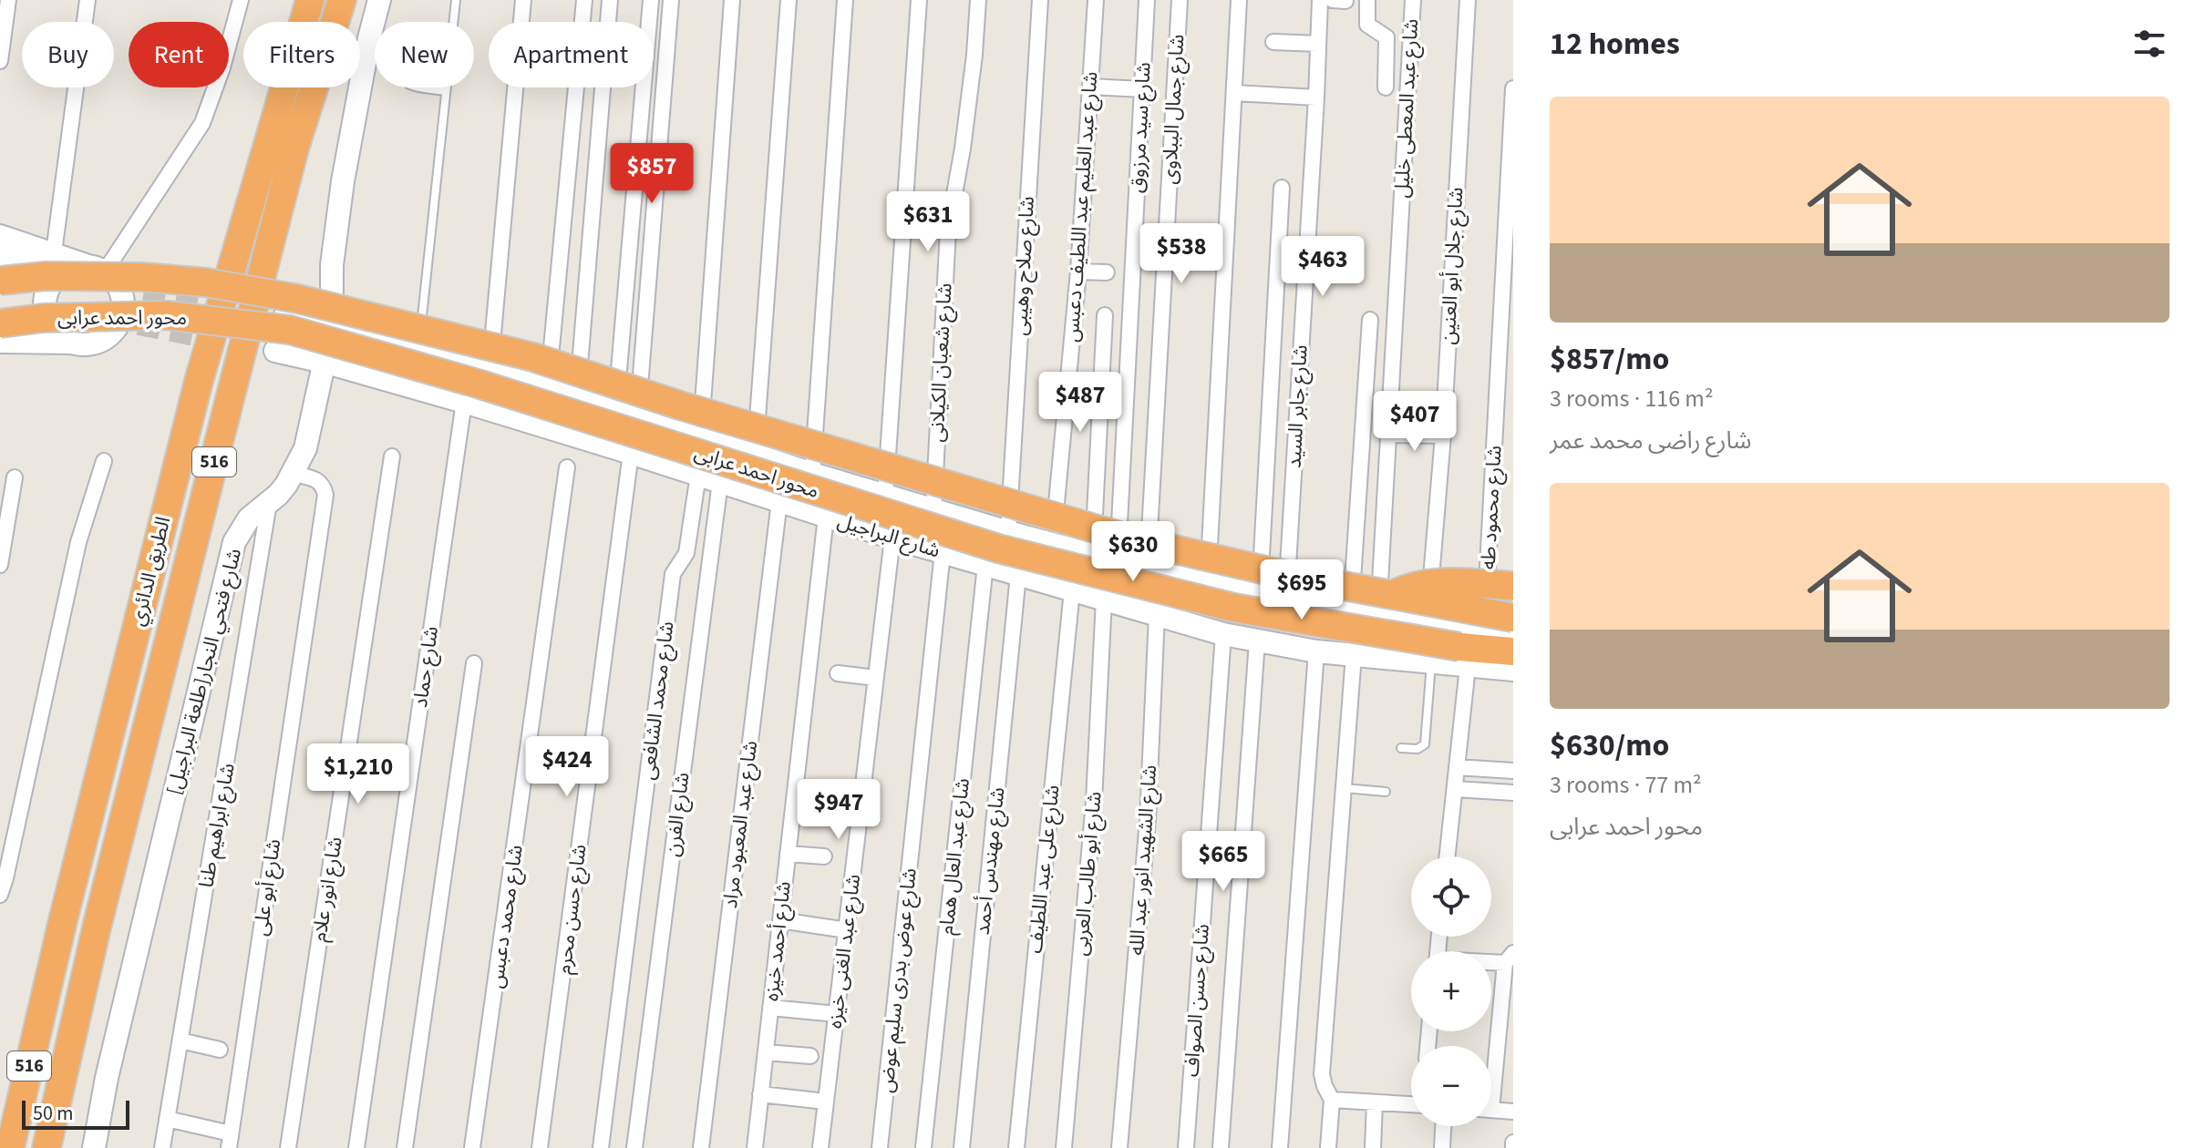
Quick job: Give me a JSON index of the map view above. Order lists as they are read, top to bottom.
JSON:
{
  "streets": {
    "highway": ["محور احمد عرابى", "516", "الطريق الدائري"],
    "street": [
      "شارع عبد المعطى خليل",
      "شارع جمال الببلاوى",
      "شارع سيد مرزوق",
      "شارع عبد العليم عبد اللطيف دعبس",
      "شارع صلاح وهيبى",
      "شارع جلال أبو العنين",
      "شارع شعبان الكيلانى",
      "شارع جابر السيد",
      "شارع محمود طه",
      "شارع البراجيل",
      "شارع حماد",
      "شارع فتحي النجار[طلعة البراجيل]",
      "شارع محمد الشافعى",
      "شارع الفرن",
      "شارع عبد المعبود مراد",
      "شارع ابراهيم طنا",
      "شارع عبد العال همام",
      "شارع الشهيد انور عبد الله",
      "شارع مهندس أحمد",
      "شارع على عبد اللطيف",
      "شارع أبو طالب العربى",
      "شارع أبو على",
      "شارع انور علام",
      "شارع حسن محرم",
      "شارع محمد دعبس",
      "شارع أحمد خيزه",
      "شارع عبد الغنى خيزه",
      "شارع عوض بدرى سليم عوض",
      "شارع حسن الصواف"
    ]
  },
  "crossings": [
    ["شارع عبد المعطى خليل", "محور احمد عرابى"],
    ["شارع عبد المعطى خليل", "شارع البراجيل"],
    ["شارع جمال الببلاوى", "شارع البراجيل"],
    ["شارع سيد مرزوق", "شارع البراجيل"],
    ["شارع سيد مرزوق", "شارع أبو طالب العربى"],
    ["شارع عبد العليم عبد اللطيف دعبس", "شارع البراجيل"],
    ["شارع صلاح وهيبى", "شارع البراجيل"],
    ["شارع جلال أبو العنين", "شارع البراجيل"],
    ["محور احمد عرابى", "شارع محمود طه"],
    ["محور احمد عرابى", "شارع البراجيل"],
    ["شارع شعبان الكيلانى", "شارع البراجيل"],
    ["شارع جابر السيد", "شارع البراجيل"],
    ["شارع محمود طه", "شارع البراجيل"],
    ["شارع البراجيل", "شارع حماد"],
    ["شارع البراجيل", "شارع فتحي النجار[طلعة البراجيل]"],
    ["شارع البراجيل", "شارع محمد الشافعى"],
    ["شارع البراجيل", "شارع الفرن"],
    ["شارع البراجيل", "شارع عبد المعبود مراد"],
    ["شارع البراجيل", "شارع عبد العال همام"],
    ["شارع البراجيل", "شارع الشهيد انور عبد الله"],
    ["شارع البراجيل", "شارع مهندس أحمد"],
    ["شارع البراجيل", "شارع على عبد اللطيف"],
    ["شارع البراجيل", "شارع أبو طالب العربى"],
    ["شارع البراجيل", "شارع حسن محرم"],
    ["شارع البراجيل", "شارع أحمد خيزه"],
    ["شارع البراجيل", "شارع عبد الغنى خيزه"],
    ["شارع البراجيل", "شارع عوض بدرى سليم عوض"],
    ["شارع البراجيل", "شارع حسن الصواف"],
    ["شارع فتحي النجار[طلعة البراجيل]", "شارع ابراهيم طنا"],
    ["شارع فتحي النجار[طلعة البراجيل]", "شارع أبو على"]
  ],
  "scale_bar": "50 m",
  "page": {
    "heading": "12 homes",
    "chip": [
      "Buy",
      "Rent",
      "Filters",
      "New",
      "Apartment"
    ],
    "list": [
      {
        "name": "$857/mo",
        "note": "3 rooms · 116 m² · شارع راضى محمد عمر"
      },
      {
        "name": "$630/mo",
        "note": "3 rooms · 77 m² · محور احمد عرابى"
      }
    ],
    "price": [
      "$857",
      "$631",
      "$538",
      "$463",
      "$487",
      "$407",
      "$630",
      "$695",
      "$424",
      "$1,210",
      "$947",
      "$665"
    ],
    "map_buttons": ["+", "−"],
    "scale": "50 m"
  }
}
